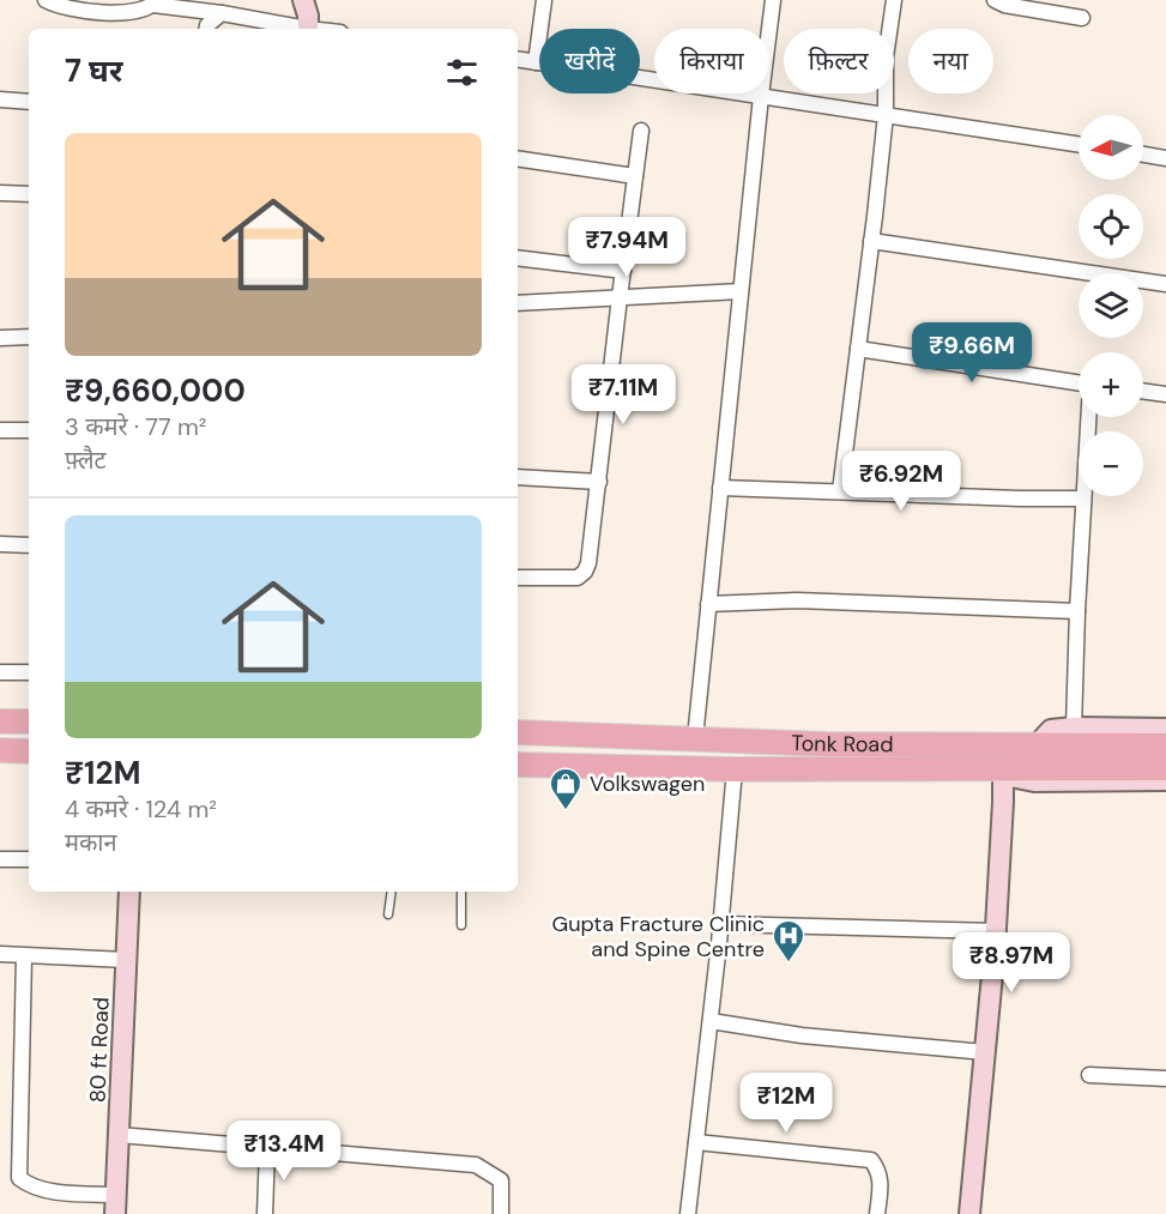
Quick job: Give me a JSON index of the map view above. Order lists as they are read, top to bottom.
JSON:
{
  "streets": {
    "main road": ["Tonk Road"],
    "street": ["80 ft Road"]
  },
  "places": {
    "shop": ["Volkswagen"],
    "hospital": ["Gupta Fracture Clinic and Spine Centre"]
  },
  "north": "left",
  "page": {
    "chip": [
      "खरीदें",
      "किराया",
      "फ़िल्टर",
      "नया"
    ],
    "heading": "7 घर",
    "map_buttons": ["+", "−"],
    "list": [
      {
        "name": "₹9,660,000",
        "note": "3 कमरे · 77 m² · फ़्लैट"
      },
      {
        "name": "₹12M",
        "note": "4 कमरे · 124 m² · मकान"
      }
    ],
    "price": [
      "₹7.94M",
      "₹9.66M",
      "₹7.11M",
      "₹6.92M",
      "₹8.97M",
      "₹12M",
      "₹13.4M"
    ]
  }
}
